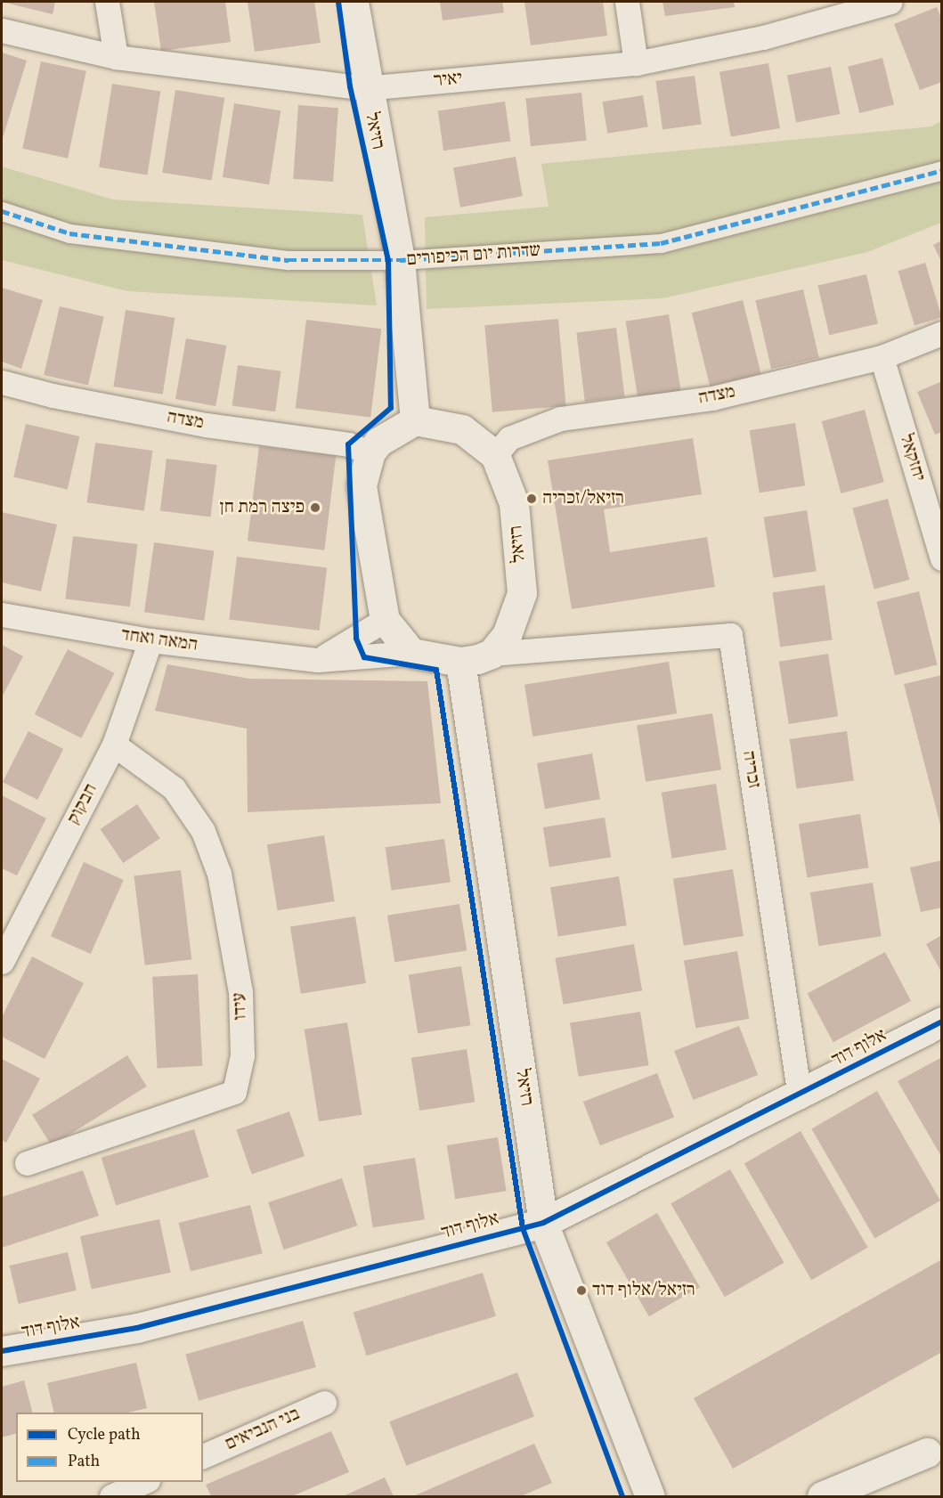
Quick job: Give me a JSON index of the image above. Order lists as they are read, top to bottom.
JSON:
{
  "streets": {
    "street": [
      "יאיר",
      "רזיאל",
      "שדרות יום הכיפורים",
      "מצדה",
      "יחזקאל",
      "המאה ואחד",
      "זכריה",
      "חבקוק",
      "עידו",
      "אלוף דוד",
      "בני הנביאים"
    ]
  },
  "crossings": [
    ["יאיר", "רזיאל"],
    ["רזיאל", "שדרות יום הכיפורים"],
    ["רזיאל", "מצדה"],
    ["רזיאל", "זכריה"],
    ["רזיאל", "אלוף דוד"],
    ["מצדה", "יחזקאל"],
    ["המאה ואחד", "חבקוק"],
    ["זכריה", "אלוף דוד"],
    ["חבקוק", "עידו"]
  ],
  "places": ["רזיאל/זכריה", "פיצה רמת חן", "רזיאל/אלוף דוד"],
  "legend": ["Cycle path", "Path"]
}
